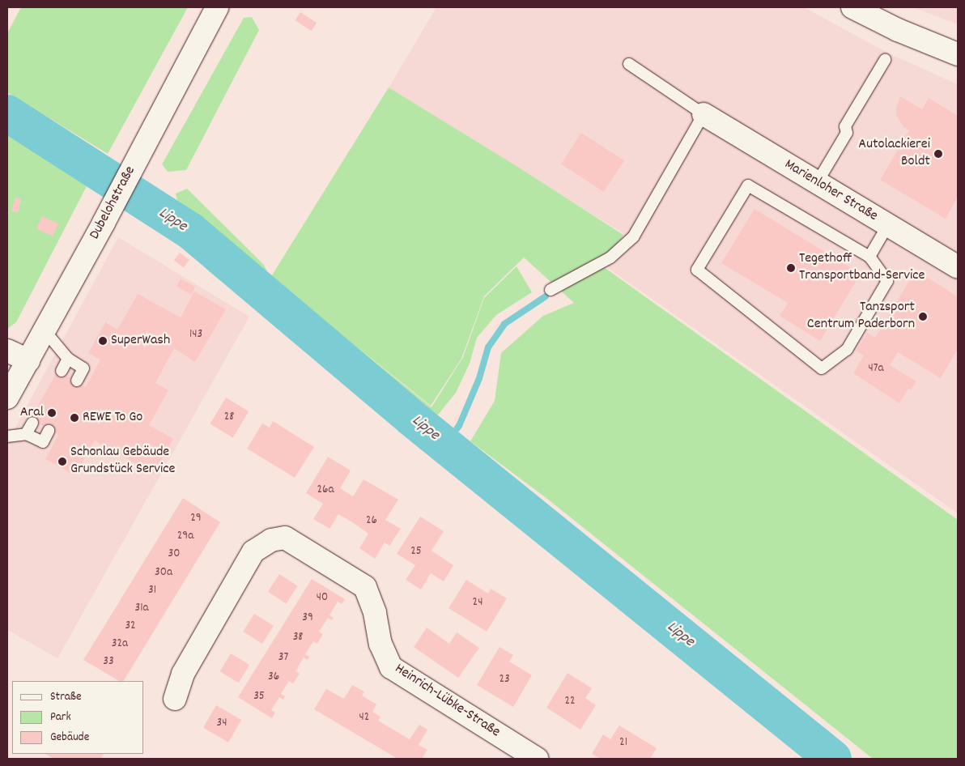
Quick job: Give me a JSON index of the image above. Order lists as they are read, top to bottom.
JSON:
{
  "streets": {
    "street": ["Marienloher Straße", "Dubelohstraße", "Heinrich-Lübke-Straße"]
  },
  "water": ["Lippe"],
  "places": [
    "Autolackierei Boldt",
    "Tegethoff Transportband-Service",
    "Tanzsport Centrum Paderborn",
    "SuperWash",
    "Aral",
    "REWE To Go",
    "Schonlau Gebäude Grundstück Service"
  ],
  "house_numbers": [
    "143",
    "47a",
    "28",
    "26a",
    "29",
    "26",
    "29a",
    "25",
    "30",
    "30a",
    "31",
    "40",
    "24",
    "31a",
    "39",
    "32",
    "38",
    "32a",
    "37",
    "33",
    "36",
    "23",
    "35",
    "22",
    "42",
    "34",
    "21"
  ],
  "legend": ["Straße", "Park", "Gebäude"]
}
